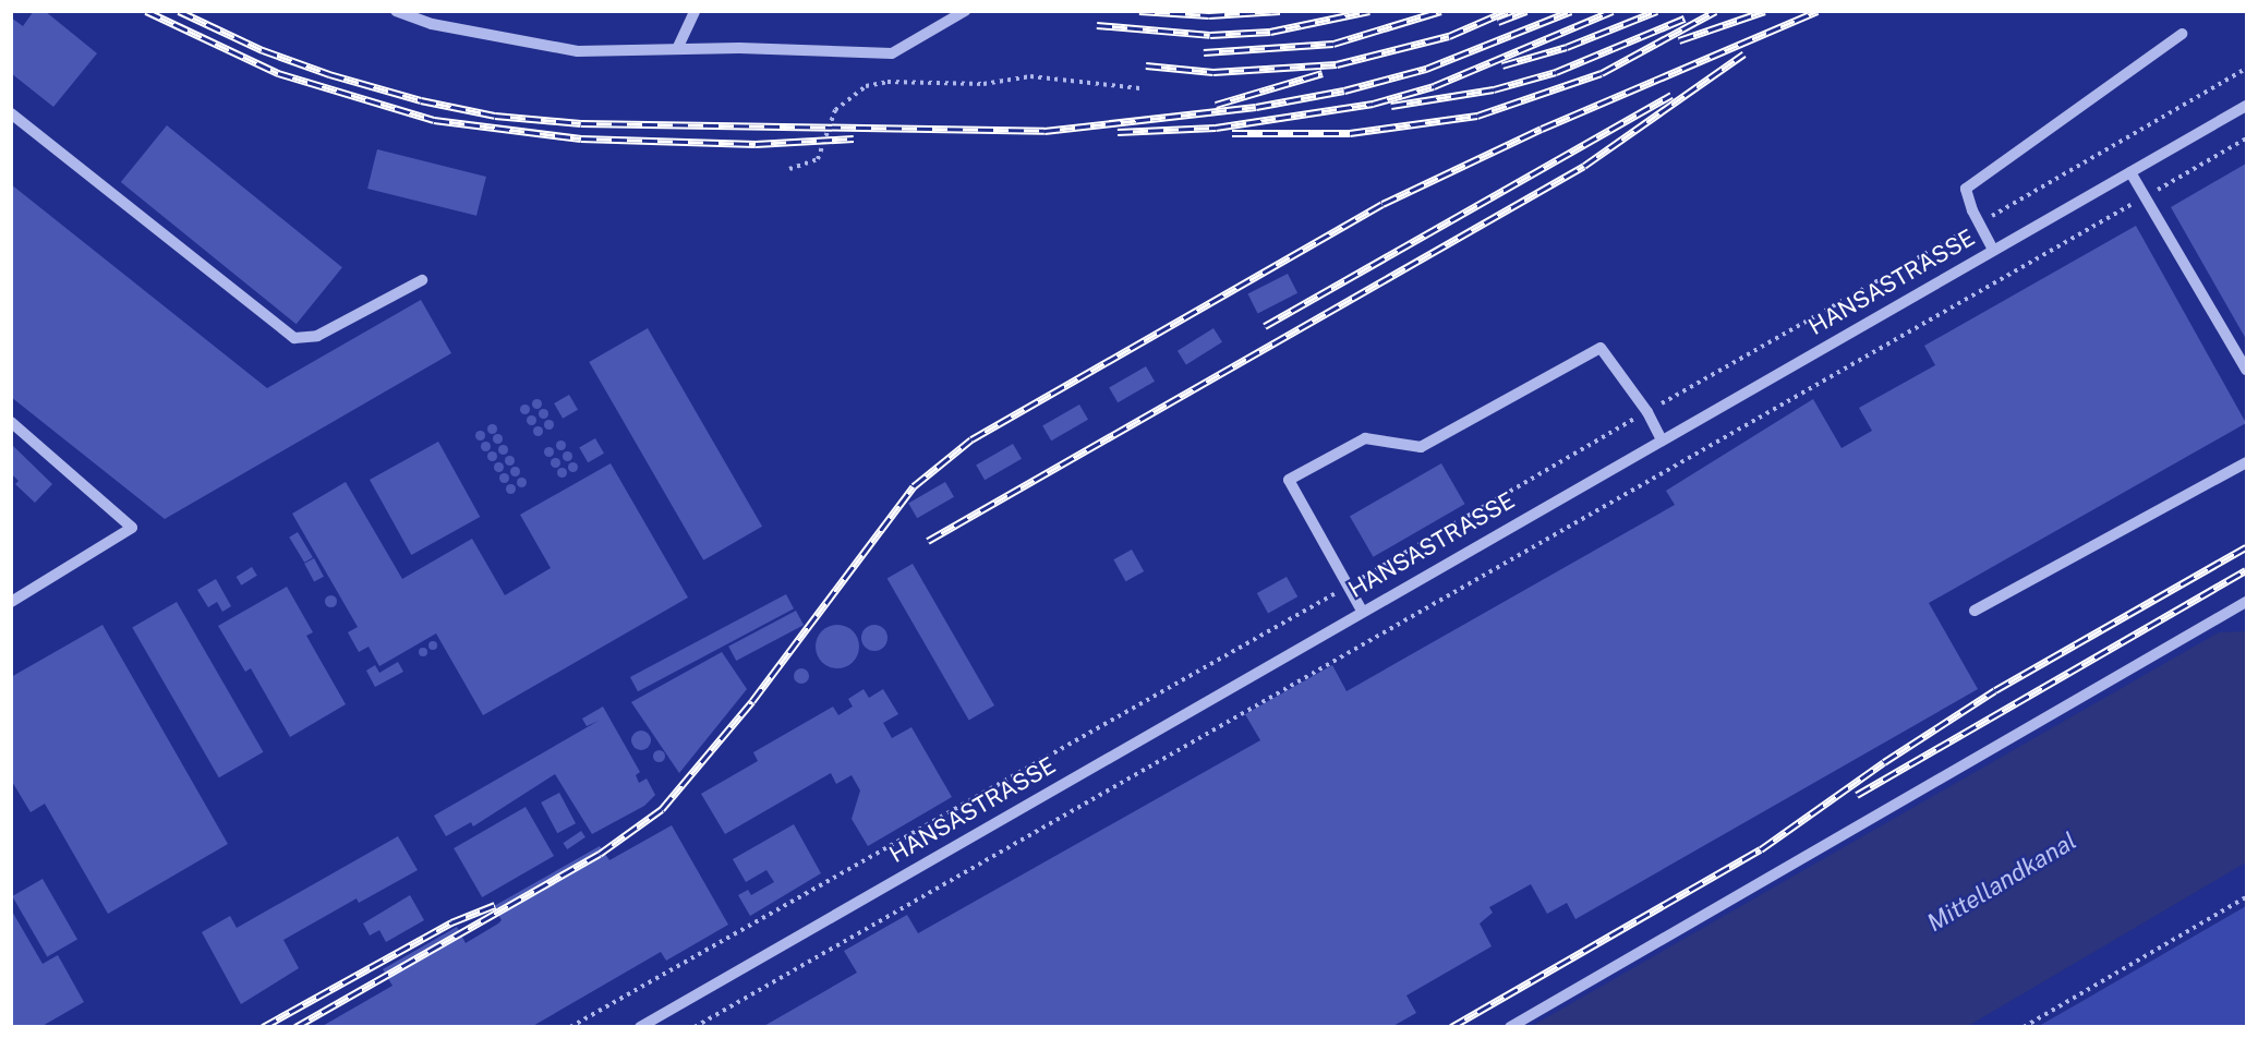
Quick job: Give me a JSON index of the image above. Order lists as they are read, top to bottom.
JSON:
{
  "streets": {
    "street": ["HANSASTRASSE"]
  },
  "water": ["Mittellandkanal"]
}
